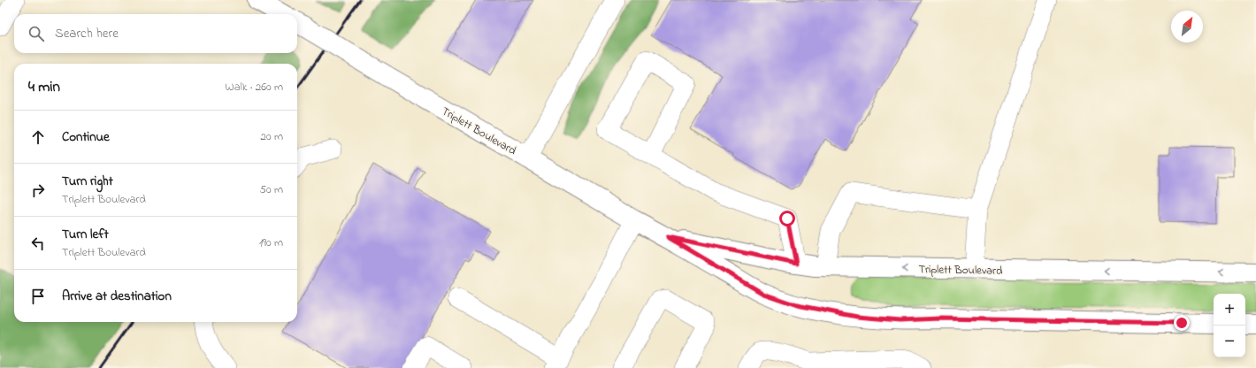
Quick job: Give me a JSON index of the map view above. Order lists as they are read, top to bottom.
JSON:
{
  "streets": {
    "main road": ["Triplett Boulevard"]
  },
  "north": "top right",
  "page": {
    "search": "Search here",
    "heading": ["4 min", "Walk · 260 m"],
    "list": [
      ["Continue", "20 m"],
      ["Turn right", "Triplett Boulevard", "50 m"],
      ["Turn left", "Triplett Boulevard", "190 m"],
      "Arrive at destination"
    ],
    "map_buttons": ["+", "−"]
  }
}
